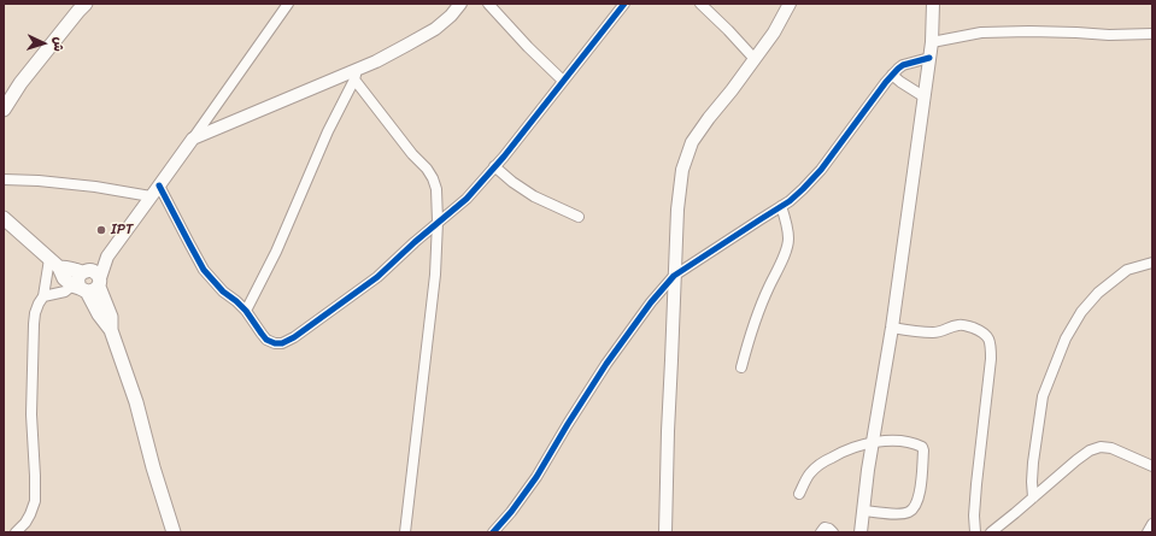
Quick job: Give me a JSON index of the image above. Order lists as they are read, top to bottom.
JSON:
{
  "places": ["IPT"],
  "north": "right"
}
